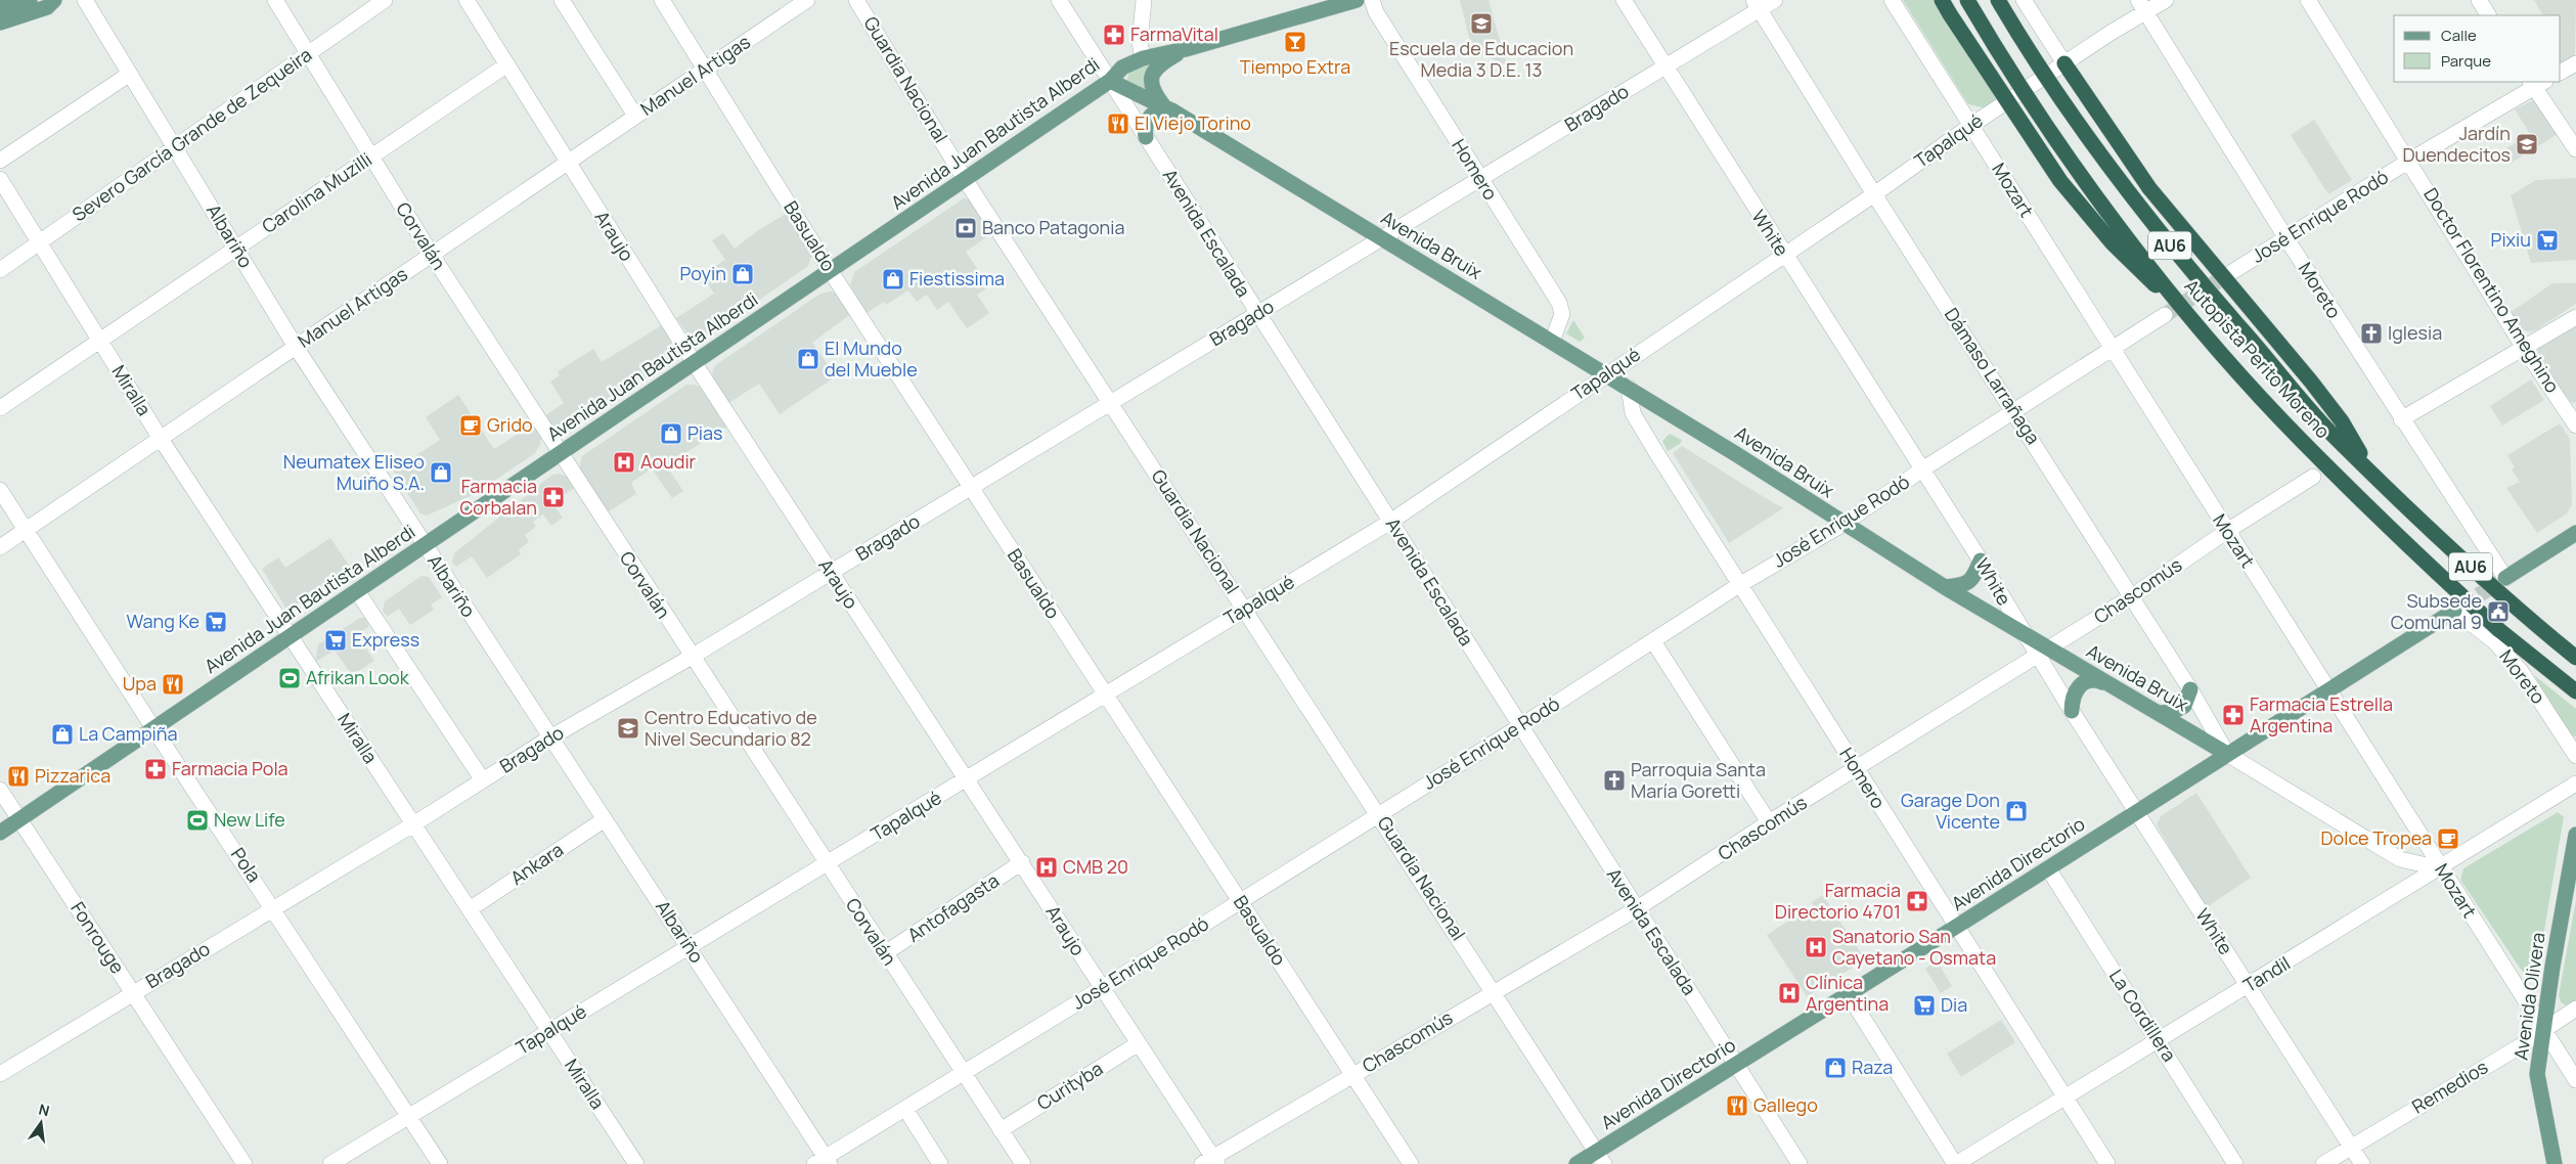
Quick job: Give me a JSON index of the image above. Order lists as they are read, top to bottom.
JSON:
{
  "streets": {
    "highway": ["AU6", "Autopista Perito Moreno"],
    "main road": [
      "Avenida Juan Bautista Alberdi",
      "Avenida Bruix",
      "Avenida Directorio",
      "Avenida Olivera"
    ],
    "street": [
      "Manuel Artigas",
      "Guardia Nacional",
      "Bragado",
      "Severo García Grande de Zequeira",
      "Tapalqué",
      "Homero",
      "Mozart",
      "Carolina Muzilli",
      "José Enrique Rodó",
      "Avenida Escalada",
      "White",
      "Albariño",
      "Corvalán",
      "Araujo",
      "Basualdo",
      "Moreto",
      "Doctor Florentino Ameghino",
      "Dámaso Larrañaga",
      "Miralla",
      "Chascomús",
      "Ankara",
      "Pola",
      "Antofagasta",
      "Fonrouge",
      "Tandil",
      "La Cordillera",
      "Curityba",
      "Remedios"
    ]
  },
  "crossings": [
    ["Manuel Artigas", "Albariño"],
    ["Manuel Artigas", "Corvalán"],
    ["Manuel Artigas", "Araujo"],
    ["Manuel Artigas", "Basualdo"],
    ["Manuel Artigas", "Miralla"],
    ["Manuel Artigas", "Pola"],
    ["Guardia Nacional", "Bragado"],
    ["Guardia Nacional", "Avenida Juan Bautista Alberdi"],
    ["Guardia Nacional", "Tapalqué"],
    ["Guardia Nacional", "José Enrique Rodó"],
    ["Guardia Nacional", "Chascomús"],
    ["Guardia Nacional", "Avenida Directorio"],
    ["Bragado", "Homero"],
    ["Bragado", "Avenida Escalada"],
    ["Bragado", "White"],
    ["Bragado", "Albariño"],
    ["Bragado", "Corvalán"],
    ["Bragado", "Araujo"],
    ["Bragado", "Basualdo"],
    ["Bragado", "Avenida Bruix"],
    ["Bragado", "Dámaso Larrañaga"],
    ["Bragado", "Miralla"],
    ["Bragado", "Pola"],
    ["Bragado", "Fonrouge"],
    ["Avenida Juan Bautista Alberdi", "Avenida Escalada"],
    ["Avenida Juan Bautista Alberdi", "Albariño"],
    ["Avenida Juan Bautista Alberdi", "Corvalán"],
    ["Avenida Juan Bautista Alberdi", "Araujo"],
    ["Avenida Juan Bautista Alberdi", "Basualdo"],
    ["Avenida Juan Bautista Alberdi", "Avenida Bruix"],
    ["Avenida Juan Bautista Alberdi", "Miralla"],
    ["Avenida Juan Bautista Alberdi", "Pola"],
    ["Avenida Juan Bautista Alberdi", "Fonrouge"],
    ["Severo García Grande de Zequeira", "Albariño"],
    ["Severo García Grande de Zequeira", "Corvalán"],
    ["Severo García Grande de Zequeira", "Miralla"],
    ["Tapalqué", "Mozart"],
    ["Tapalqué", "Avenida Escalada"],
    ["Tapalqué", "White"],
    ["Tapalqué", "Albariño"],
    ["Tapalqué", "Corvalán"],
    ["Tapalqué", "Araujo"],
    ["Tapalqué", "Basualdo"],
    ["Tapalqué", "Avenida Bruix"],
    ["Tapalqué", "Moreto"],
    ["Tapalqué", "Dámaso Larrañaga"],
    ["Tapalqué", "Miralla"],
    ["Tapalqué", "Pola"],
    ["Homero", "José Enrique Rodó"],
    ["Homero", "Avenida Bruix"],
    ["Homero", "Chascomús"],
    ["Homero", "Avenida Directorio"],
    ["Homero", "Tandil"],
    ["Mozart", "José Enrique Rodó"],
    ["Mozart", "Avenida Bruix"],
    ["Mozart", "Chascomús"],
    ["Mozart", "Avenida Directorio"],
    ["Mozart", "Tandil"],
    ["Mozart", "Avenida Olivera"],
    ["Mozart", "Remedios"],
    ["Carolina Muzilli", "Albariño"],
    ["Carolina Muzilli", "Corvalán"],
    ["Carolina Muzilli", "Araujo"],
    ["Carolina Muzilli", "Miralla"],
    ["José Enrique Rodó", "Avenida Escalada"],
    ["José Enrique Rodó", "White"],
    ["José Enrique Rodó", "Albariño"],
    ["José Enrique Rodó", "Corvalán"],
    ["José Enrique Rodó", "Araujo"],
    ["José Enrique Rodó", "Basualdo"],
    ["José Enrique Rodó", "Avenida Bruix"],
    ["José Enrique Rodó", "Moreto"],
    ["José Enrique Rodó", "Doctor Florentino Ameghino"],
    ["José Enrique Rodó", "Dámaso Larrañaga"],
    ["Avenida Escalada", "Avenida Bruix"],
    ["Avenida Escalada", "Chascomús"],
    ["Avenida Escalada", "Avenida Directorio"],
    ["White", "Avenida Bruix"],
    ["White", "Chascomús"],
    ["White", "Avenida Directorio"],
    ["White", "Tandil"],
    ["White", "Remedios"],
    ["Albariño", "Ankara"],
    ["Corvalán", "Antofagasta"],
    ["Corvalán", "Curityba"],
    ["Araujo", "Chascomús"],
    ["Araujo", "Antofagasta"],
    ["Araujo", "Curityba"],
    ["Basualdo", "Chascomús"],
    ["Avenida Bruix", "Dámaso Larrañaga"],
    ["Avenida Bruix", "Chascomús"],
    ["Avenida Bruix", "Avenida Directorio"],
    ["Avenida Bruix", "Tandil"],
    ["Moreto", "Avenida Directorio"],
    ["Dámaso Larrañaga", "Chascomús"],
    ["Dámaso Larrañaga", "Avenida Directorio"],
    ["Miralla", "Ankara"],
    ["Avenida Directorio", "La Cordillera"],
    ["Tandil", "La Cordillera"],
    ["Avenida Olivera", "Remedios"]
  ],
  "places": {
    "school or university": ["Escuela de Educacion Media 3 D.E. 13", "Jardín Duendecitos", "Centro Educativo de Nivel Secundario 82"],
    "pharmacy": [
      "FarmaVital",
      "Farmacia Corbalan",
      "Farmacia Estrella Argentina",
      "Farmacia Pola",
      "Farmacia Directorio 4701"
    ],
    "bar": ["Tiempo Extra"],
    "restaurant": [
      "El Viejo Torino",
      "Upa",
      "Pizzarica",
      "Gallego"
    ],
    "bank": ["Banco Patagonia"],
    "supermarket": [
      "Pixiu",
      "Wang Ke",
      "Express",
      "Dia"
    ],
    "shop": [
      "Poyin",
      "Fiestissima",
      "El Mundo del Mueble",
      "Pias",
      "Neumatex Eliseo Muiño S.A.",
      "La Campiña",
      "Garage Don Vicente",
      "Raza"
    ],
    "church": ["Iglesia", "Parroquia Santa María Goretti"],
    "cafe": ["Grido", "Dolce Tropea"],
    "hospital": [
      "Aoudir",
      "CMB 20",
      "Sanatorio San Cayetano - Osmata",
      "Clínica Argentina"
    ],
    "public building": ["Subsede Comunal 9"],
    "sports": ["Afrikan Look", "New Life"]
  },
  "legend": ["Calle", "Parque"],
  "north": "top"
}
